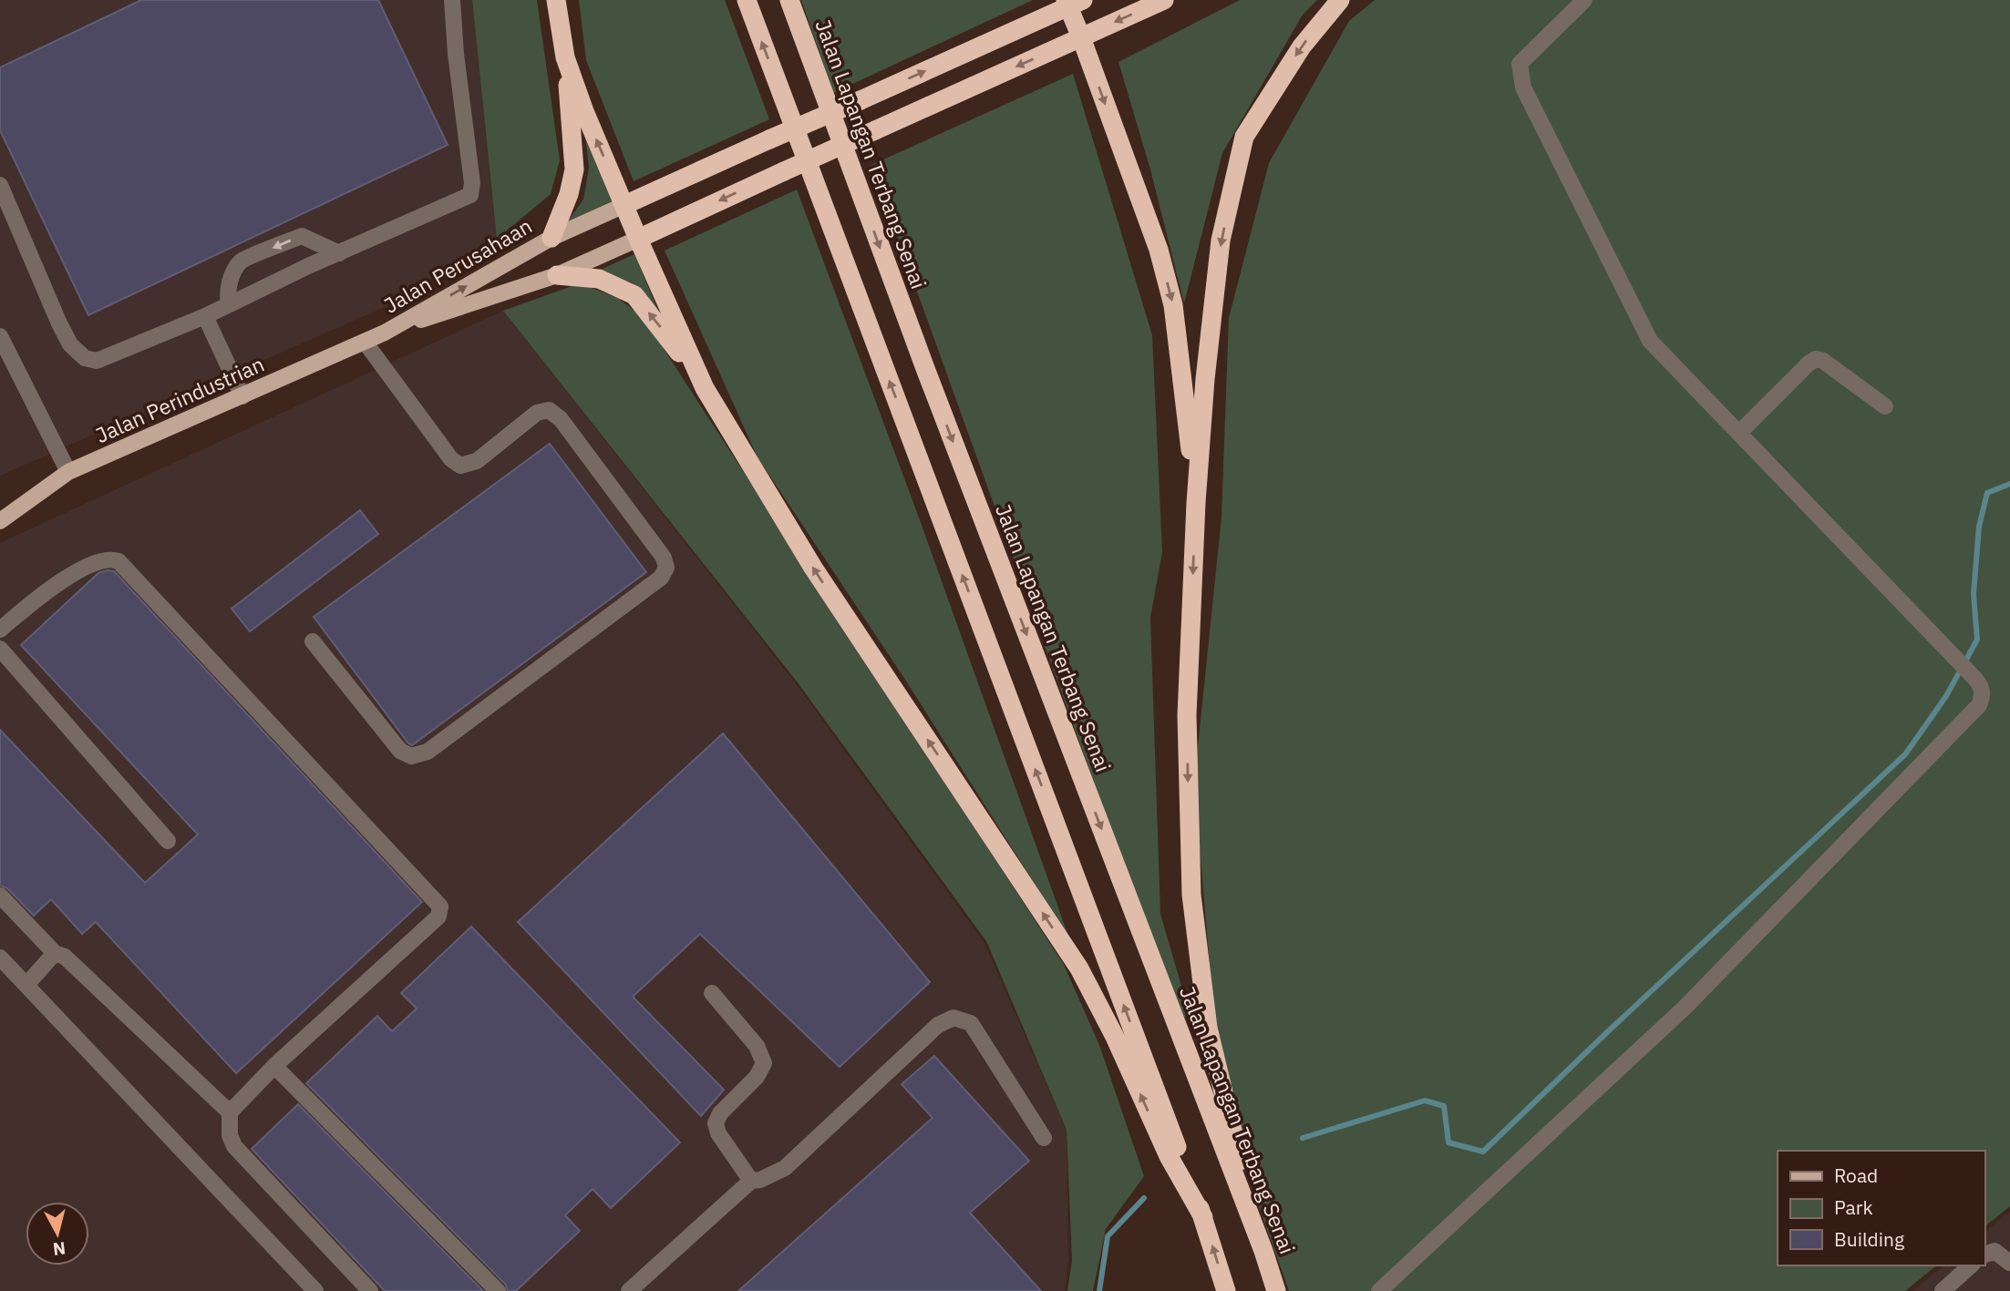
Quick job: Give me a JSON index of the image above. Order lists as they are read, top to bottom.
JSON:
{
  "streets": {
    "highway": ["Jalan Lapangan Terbang Senai"],
    "main road": ["Jalan Perusahaan", "Jalan Perindustrian"]
  },
  "crossings": [
    ["Jalan Perusahaan", "Jalan Perindustrian"]
  ],
  "legend": ["Road", "Park", "Building"],
  "north": "bottom"
}
